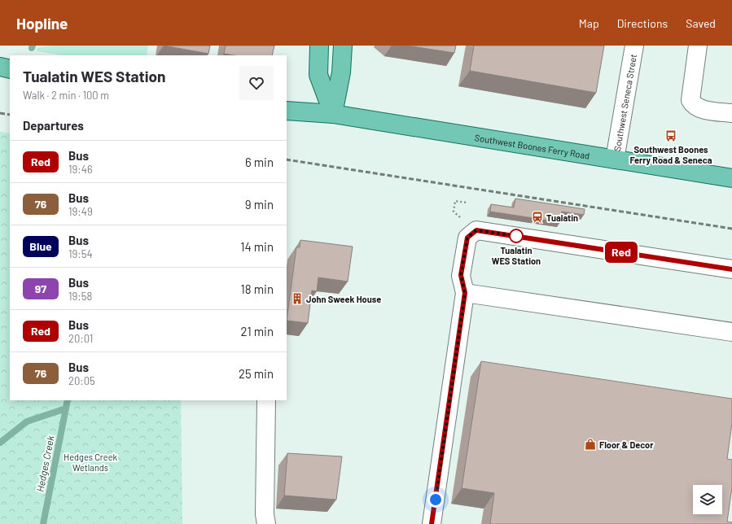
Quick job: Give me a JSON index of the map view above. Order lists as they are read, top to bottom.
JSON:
{
  "streets": {
    "main road": ["Southwest Boones Ferry Road"],
    "street": ["Southwest Seneca Street"]
  },
  "crossings": [
    ["Southwest Seneca Street", "Southwest Boones Ferry Road"]
  ],
  "water": ["Hedges Creek"],
  "parks": ["Hedges Creek Wetlands"],
  "places": {
    "bus stop": ["Southwest Boones Ferry Road & Seneca"],
    "station": ["Tualatin"],
    "other": ["Tualatin WES Station"],
    "building": ["John Sweek House"],
    "shop": ["Floor & Decor"]
  },
  "lines": ["bus line Red"],
  "page": {
    "header": "Hopline",
    "nav": ["Map", "Directions", "Saved"],
    "on_map": "Red",
    "heading": [
      ["Tualatin WES Station", "Walk · 2 min · 100 m"],
      "Departures"
    ],
    "list": [
      {
        "mark": "Red",
        "name": "Bus",
        "note": "19:46",
        "value": "6 min"
      },
      {
        "mark": "76",
        "name": "Bus",
        "note": "19:49",
        "value": "9 min"
      },
      {
        "mark": "Blue",
        "name": "Bus",
        "note": "19:54",
        "value": "14 min"
      },
      {
        "mark": "97",
        "name": "Bus",
        "note": "19:58",
        "value": "18 min"
      },
      {
        "mark": "Red",
        "name": "Bus",
        "note": "20:01",
        "value": "21 min"
      },
      {
        "mark": "76",
        "name": "Bus",
        "note": "20:05",
        "value": "25 min"
      }
    ]
  }
}
